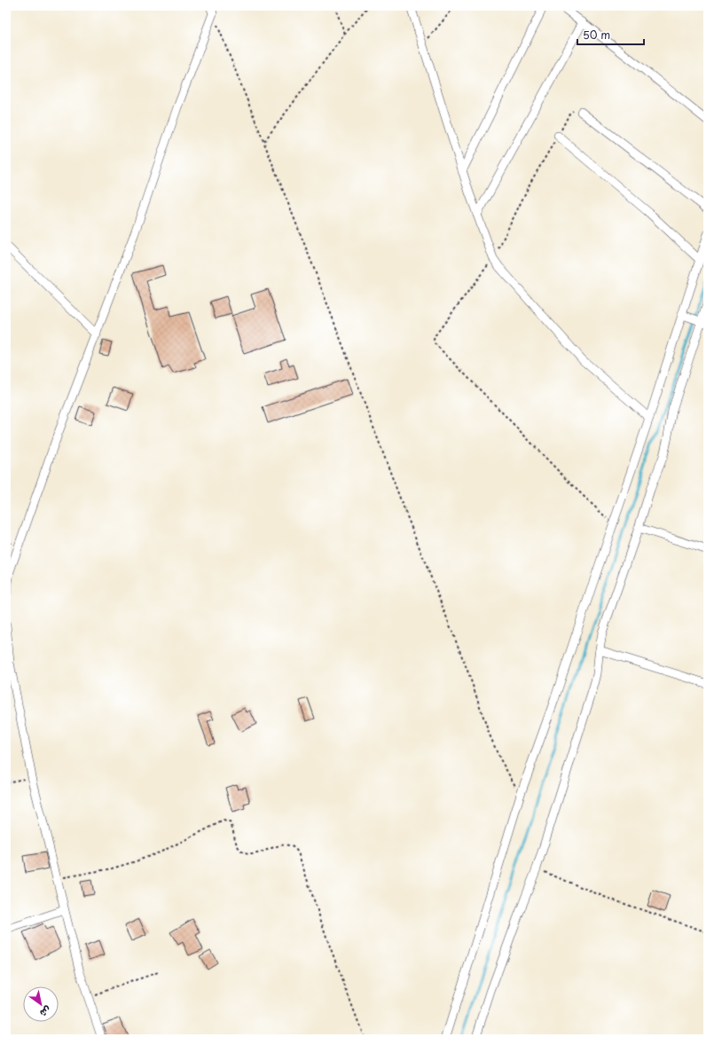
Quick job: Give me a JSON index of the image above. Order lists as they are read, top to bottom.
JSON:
{
  "scale_bar": "50 m",
  "north": "bottom right"
}
